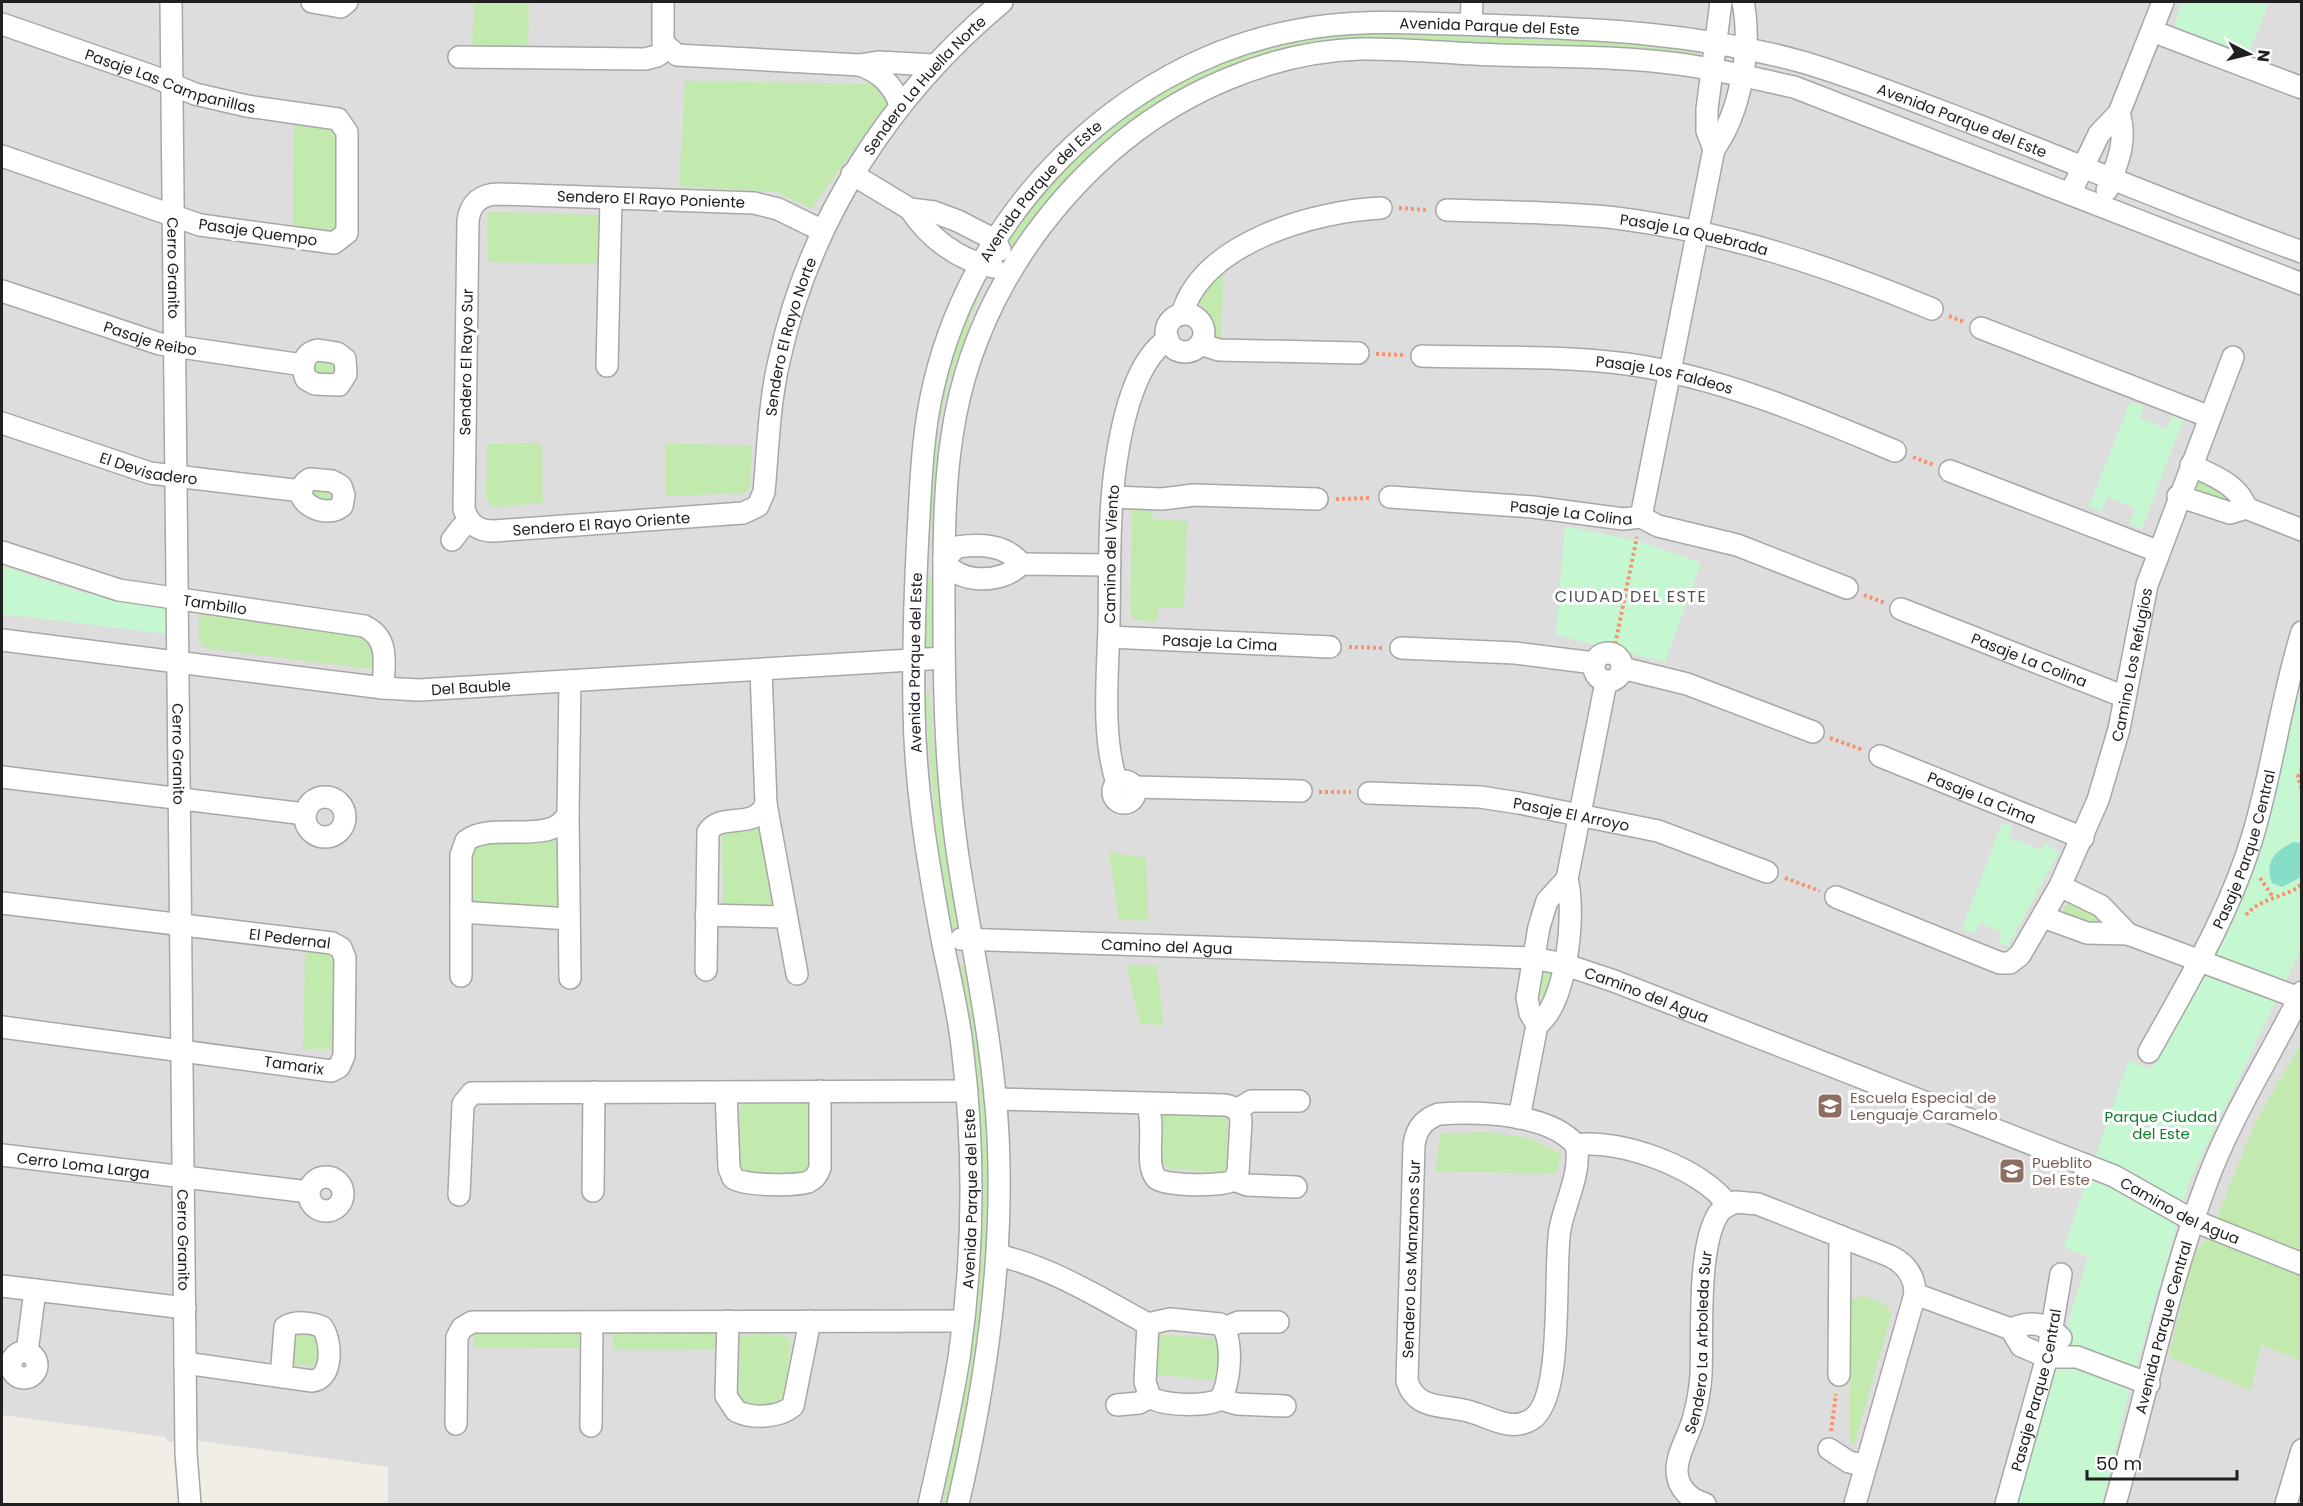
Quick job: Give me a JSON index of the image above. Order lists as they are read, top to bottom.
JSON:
{
  "streets": {
    "street": [
      "Avenida Parque del Este",
      "Pasaje Las Campanillas",
      "Sendero La Huella Norte",
      "Sendero El Rayo Poniente",
      "Pasaje Quempo",
      "Pasaje La Quebrada",
      "Cerro Granito",
      "Pasaje Reibo",
      "Sendero El Rayo Norte",
      "Sendero El Rayo Sur",
      "Pasaje Los Faldeos",
      "El Devisadero",
      "Pasaje La Colina",
      "Sendero El Rayo Oriente",
      "Camino del Viento",
      "Tambillo",
      "Pasaje La Cima",
      "Camino Los Refugios",
      "Del Bauble",
      "Pasaje El Arroyo",
      "Pasaje Parque Central",
      "El Pedernal",
      "Camino del Agua",
      "Tamarix",
      "Cerro Loma Larga",
      "Sendero Los Manzanos Sur",
      "Avenida Parque Central",
      "Sendero La Arboleda Sur"
    ]
  },
  "crossings": [
    ["Avenida Parque del Este", "Del Bauble"],
    ["Avenida Parque del Este", "Camino del Agua"],
    ["Pasaje Las Campanillas", "Pasaje Quempo"],
    ["Pasaje Las Campanillas", "Cerro Granito"],
    ["Sendero La Huella Norte", "Sendero El Rayo Norte"],
    ["Sendero El Rayo Poniente", "Sendero El Rayo Norte"],
    ["Sendero El Rayo Poniente", "Sendero El Rayo Sur"],
    ["Pasaje Quempo", "Cerro Granito"],
    ["Cerro Granito", "Pasaje Reibo"],
    ["Cerro Granito", "El Devisadero"],
    ["Cerro Granito", "Tambillo"],
    ["Cerro Granito", "Del Bauble"],
    ["Cerro Granito", "El Pedernal"],
    ["Cerro Granito", "Tamarix"],
    ["Cerro Granito", "Cerro Loma Larga"],
    ["Sendero El Rayo Norte", "Sendero El Rayo Oriente"],
    ["Sendero El Rayo Sur", "Sendero El Rayo Oriente"],
    ["Pasaje La Colina", "Camino Los Refugios"],
    ["Camino del Viento", "Pasaje La Cima"],
    ["Tambillo", "Del Bauble"],
    ["Pasaje La Cima", "Camino Los Refugios"],
    ["El Pedernal", "Tamarix"],
    ["Camino del Agua", "Avenida Parque Central"]
  ],
  "districts": ["CIUDAD DEL ESTE"],
  "parks": ["Parque Ciudad del Este"],
  "places": {
    "school or university": ["Escuela Especial de Lenguaje Caramelo", "Pueblito Del Este"]
  },
  "scale_bar": "50 m",
  "north": "right"
}
